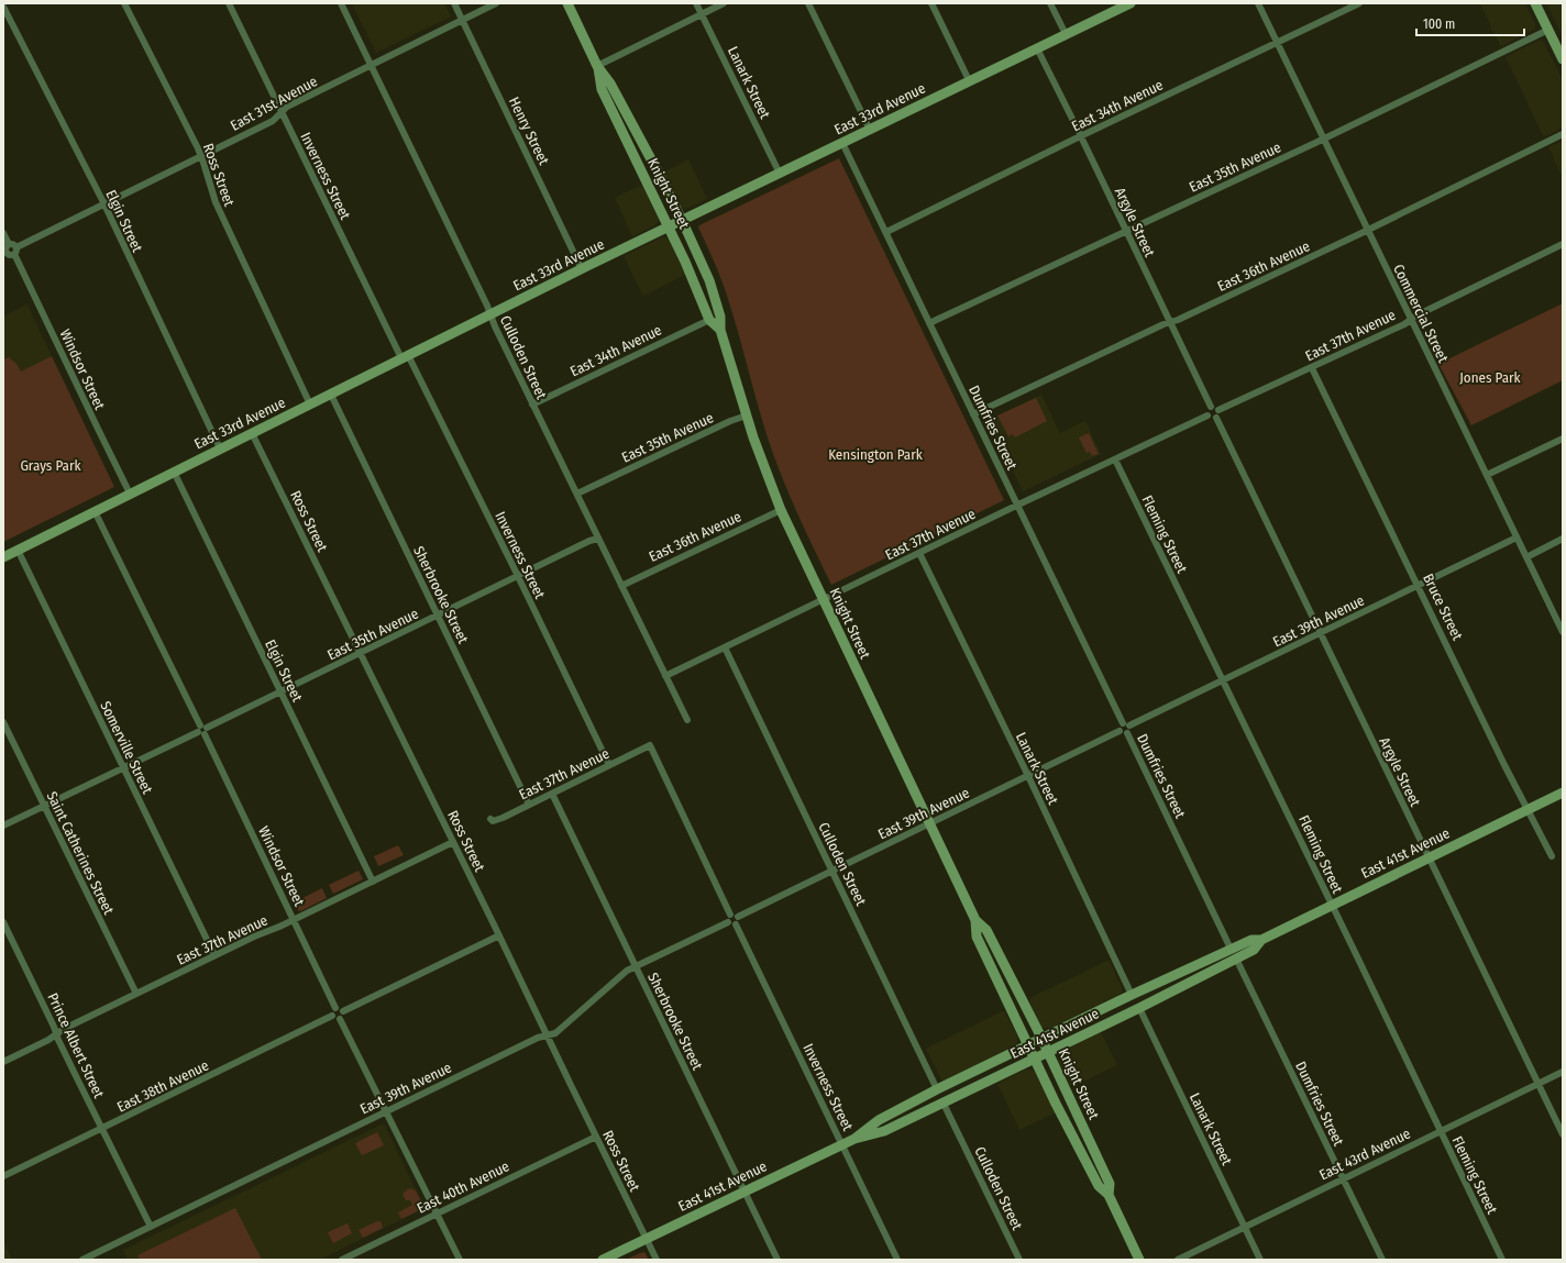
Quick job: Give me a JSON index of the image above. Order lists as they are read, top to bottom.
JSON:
{
  "streets": {
    "main road": ["East 33rd Avenue", "Knight Street", "East 41st Avenue"],
    "street": [
      "Lanark Street",
      "East 31st Avenue",
      "East 34th Avenue",
      "Henry Street",
      "East 35th Avenue",
      "Ross Street",
      "Inverness Street",
      "Elgin Street",
      "Argyle Street",
      "East 36th Avenue",
      "Commercial Street",
      "East 37th Avenue",
      "Culloden Street",
      "Windsor Street",
      "Dumfries Street",
      "Fleming Street",
      "Sherbrooke Street",
      "Bruce Street",
      "East 39th Avenue",
      "Somerville Street",
      "Saint Catherines Street",
      "Prince Albert Street",
      "East 38th Avenue",
      "East 43rd Avenue",
      "East 40th Avenue"
    ]
  },
  "crossings": [
    ["Lanark Street", "East 33rd Avenue"],
    ["Lanark Street", "East 37th Avenue"],
    ["Lanark Street", "East 39th Avenue"],
    ["Lanark Street", "East 41st Avenue"],
    ["Lanark Street", "East 43rd Avenue"],
    ["East 31st Avenue", "Henry Street"],
    ["East 31st Avenue", "Ross Street"],
    ["East 31st Avenue", "Inverness Street"],
    ["East 31st Avenue", "Elgin Street"],
    ["East 31st Avenue", "Culloden Street"],
    ["East 31st Avenue", "Windsor Street"],
    ["East 34th Avenue", "Knight Street"],
    ["East 34th Avenue", "Argyle Street"],
    ["East 34th Avenue", "Commercial Street"],
    ["East 34th Avenue", "Culloden Street"],
    ["East 34th Avenue", "Dumfries Street"],
    ["East 33rd Avenue", "Henry Street"],
    ["East 33rd Avenue", "Ross Street"],
    ["East 33rd Avenue", "Inverness Street"],
    ["East 33rd Avenue", "Knight Street"],
    ["East 33rd Avenue", "Elgin Street"],
    ["East 33rd Avenue", "Argyle Street"],
    ["East 33rd Avenue", "Culloden Street"],
    ["East 33rd Avenue", "Windsor Street"],
    ["East 33rd Avenue", "Dumfries Street"],
    ["East 33rd Avenue", "Sherbrooke Street"],
    ["East 33rd Avenue", "Somerville Street"],
    ["East 35th Avenue", "Ross Street"],
    ["East 35th Avenue", "Inverness Street"],
    ["East 35th Avenue", "Knight Street"],
    ["East 35th Avenue", "Elgin Street"],
    ["East 35th Avenue", "Argyle Street"],
    ["East 35th Avenue", "Commercial Street"],
    ["East 35th Avenue", "Culloden Street"],
    ["East 35th Avenue", "Windsor Street"],
    ["East 35th Avenue", "Dumfries Street"],
    ["East 35th Avenue", "Sherbrooke Street"],
    ["East 35th Avenue", "Somerville Street"],
    ["East 35th Avenue", "Saint Catherines Street"],
    ["Ross Street", "East 37th Avenue"],
    ["Ross Street", "East 39th Avenue"],
    ["Ross Street", "East 41st Avenue"],
    ["Ross Street", "East 40th Avenue"],
    ["Inverness Street", "East 37th Avenue"],
    ["Inverness Street", "East 39th Avenue"],
    ["Inverness Street", "East 41st Avenue"],
    ["Knight Street", "East 36th Avenue"],
    ["Knight Street", "East 37th Avenue"],
    ["Knight Street", "East 39th Avenue"],
    ["Knight Street", "East 41st Avenue"],
    ["Elgin Street", "East 37th Avenue"],
    ["Argyle Street", "East 36th Avenue"],
    ["Argyle Street", "East 37th Avenue"],
    ["Argyle Street", "East 39th Avenue"],
    ["Argyle Street", "East 41st Avenue"],
    ["Argyle Street", "East 43rd Avenue"],
    ["East 36th Avenue", "Commercial Street"],
    ["East 36th Avenue", "Culloden Street"],
    ["East 36th Avenue", "Dumfries Street"],
    ["Commercial Street", "East 37th Avenue"],
    ["Commercial Street", "East 39th Avenue"],
    ["East 37th Avenue", "Culloden Street"],
    ["East 37th Avenue", "Windsor Street"],
    ["East 37th Avenue", "Dumfries Street"],
    ["East 37th Avenue", "Fleming Street"],
    ["East 37th Avenue", "Sherbrooke Street"],
    ["East 37th Avenue", "Bruce Street"],
    ["East 37th Avenue", "East 39th Avenue"],
    ["East 37th Avenue", "Somerville Street"],
    ["East 37th Avenue", "Saint Catherines Street"],
    ["East 37th Avenue", "Prince Albert Street"],
    ["Culloden Street", "East 39th Avenue"],
    ["Culloden Street", "East 41st Avenue"],
    ["Windsor Street", "East 38th Avenue"],
    ["Dumfries Street", "East 39th Avenue"],
    ["Dumfries Street", "East 41st Avenue"],
    ["Dumfries Street", "East 43rd Avenue"],
    ["Fleming Street", "East 39th Avenue"],
    ["Fleming Street", "East 41st Avenue"],
    ["Fleming Street", "East 43rd Avenue"],
    ["Sherbrooke Street", "East 39th Avenue"],
    ["Sherbrooke Street", "East 41st Avenue"],
    ["Bruce Street", "East 39th Avenue"],
    ["Bruce Street", "East 41st Avenue"],
    ["East 39th Avenue", "Prince Albert Street"],
    ["Prince Albert Street", "East 38th Avenue"]
  ],
  "parks": ["Jones Park", "Kensington Park", "Grays Park"],
  "scale_bar": "100 m"
}
